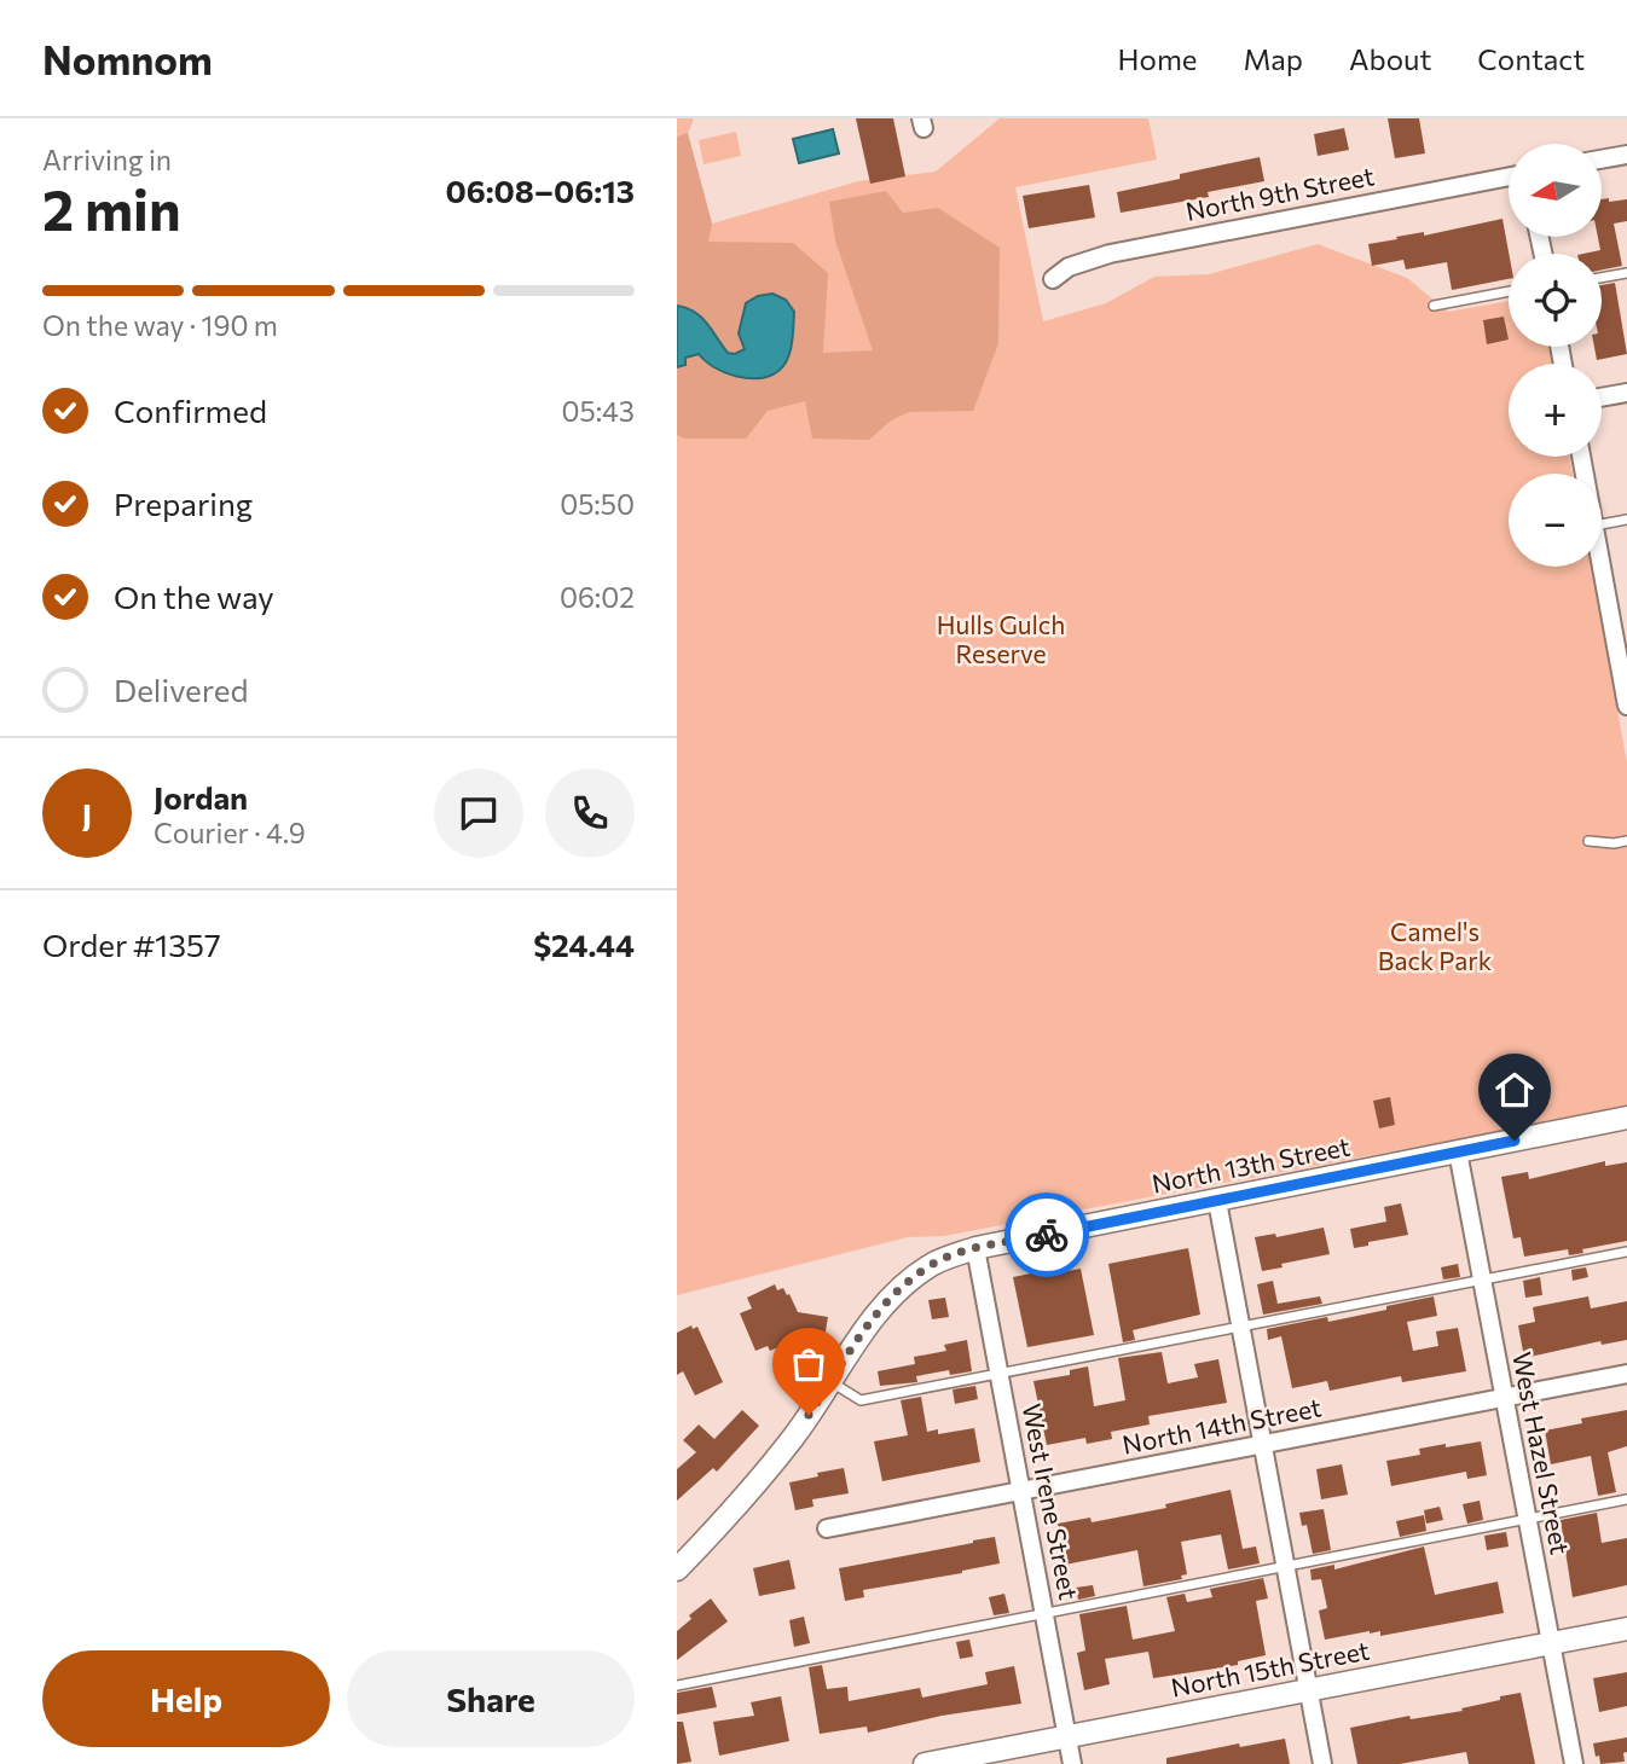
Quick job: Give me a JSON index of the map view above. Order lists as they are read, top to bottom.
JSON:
{
  "streets": {
    "street": [
      "North 9th Street",
      "North 13th Street",
      "North 14th Street",
      "West Hazel Street",
      "West Irene Street",
      "North 15th Street"
    ]
  },
  "crossings": [
    ["North 13th Street", "West Hazel Street"],
    ["North 13th Street", "West Irene Street"],
    ["North 14th Street", "West Hazel Street"],
    ["North 14th Street", "West Irene Street"],
    ["West Hazel Street", "North 15th Street"],
    ["West Irene Street", "North 15th Street"]
  ],
  "parks": ["Hulls Gulch Reserve", "Camel's Back Park"],
  "north": "left",
  "page": {
    "header": "Nomnom",
    "nav": [
      "Home",
      "Map",
      "About",
      "Contact"
    ],
    "heading": ["2 min", "Arriving in", "06:08–06:13"],
    "panel": [
      "Jordan",
      "Courier · 4.9",
      "Order #1357",
      "$24.44"
    ],
    "map_buttons": ["+", "−"],
    "bar": "On the way · 190 m",
    "list": [
      ["Confirmed", "05:43"],
      ["Preparing", "05:50"],
      ["On the way", "06:02"],
      "Delivered"
    ],
    "round": "J",
    "buttons": ["Help", "Share"]
  }
}
